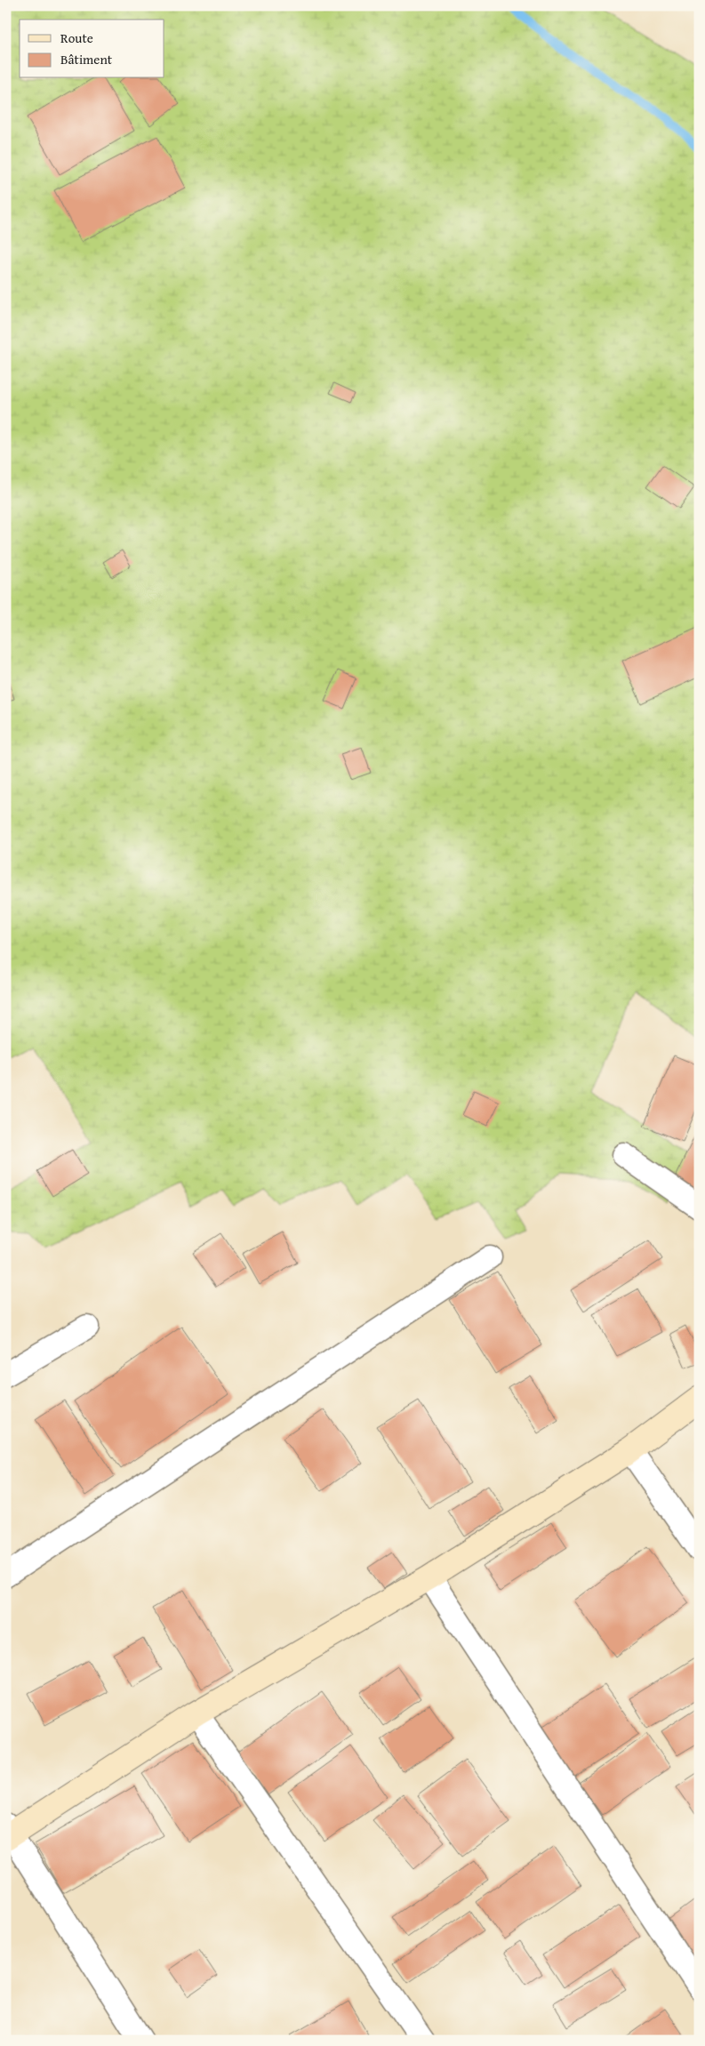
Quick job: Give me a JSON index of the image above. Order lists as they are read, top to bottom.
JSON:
{
  "legend": ["Route", "Bâtiment"]
}
